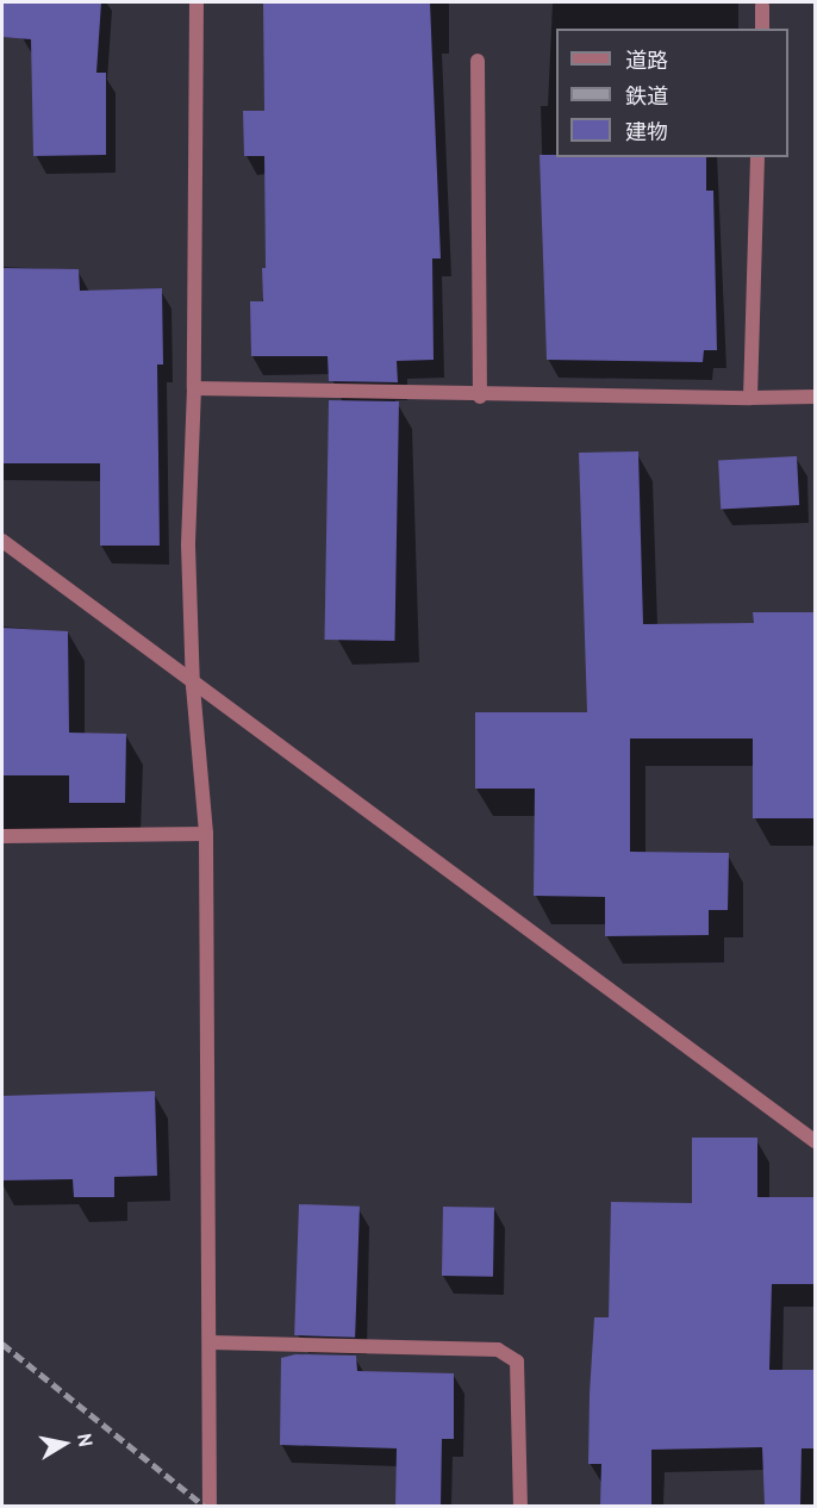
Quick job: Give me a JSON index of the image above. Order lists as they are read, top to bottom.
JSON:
{
  "legend": ["道路", "鉄道", "建物"],
  "north": "right"
}
